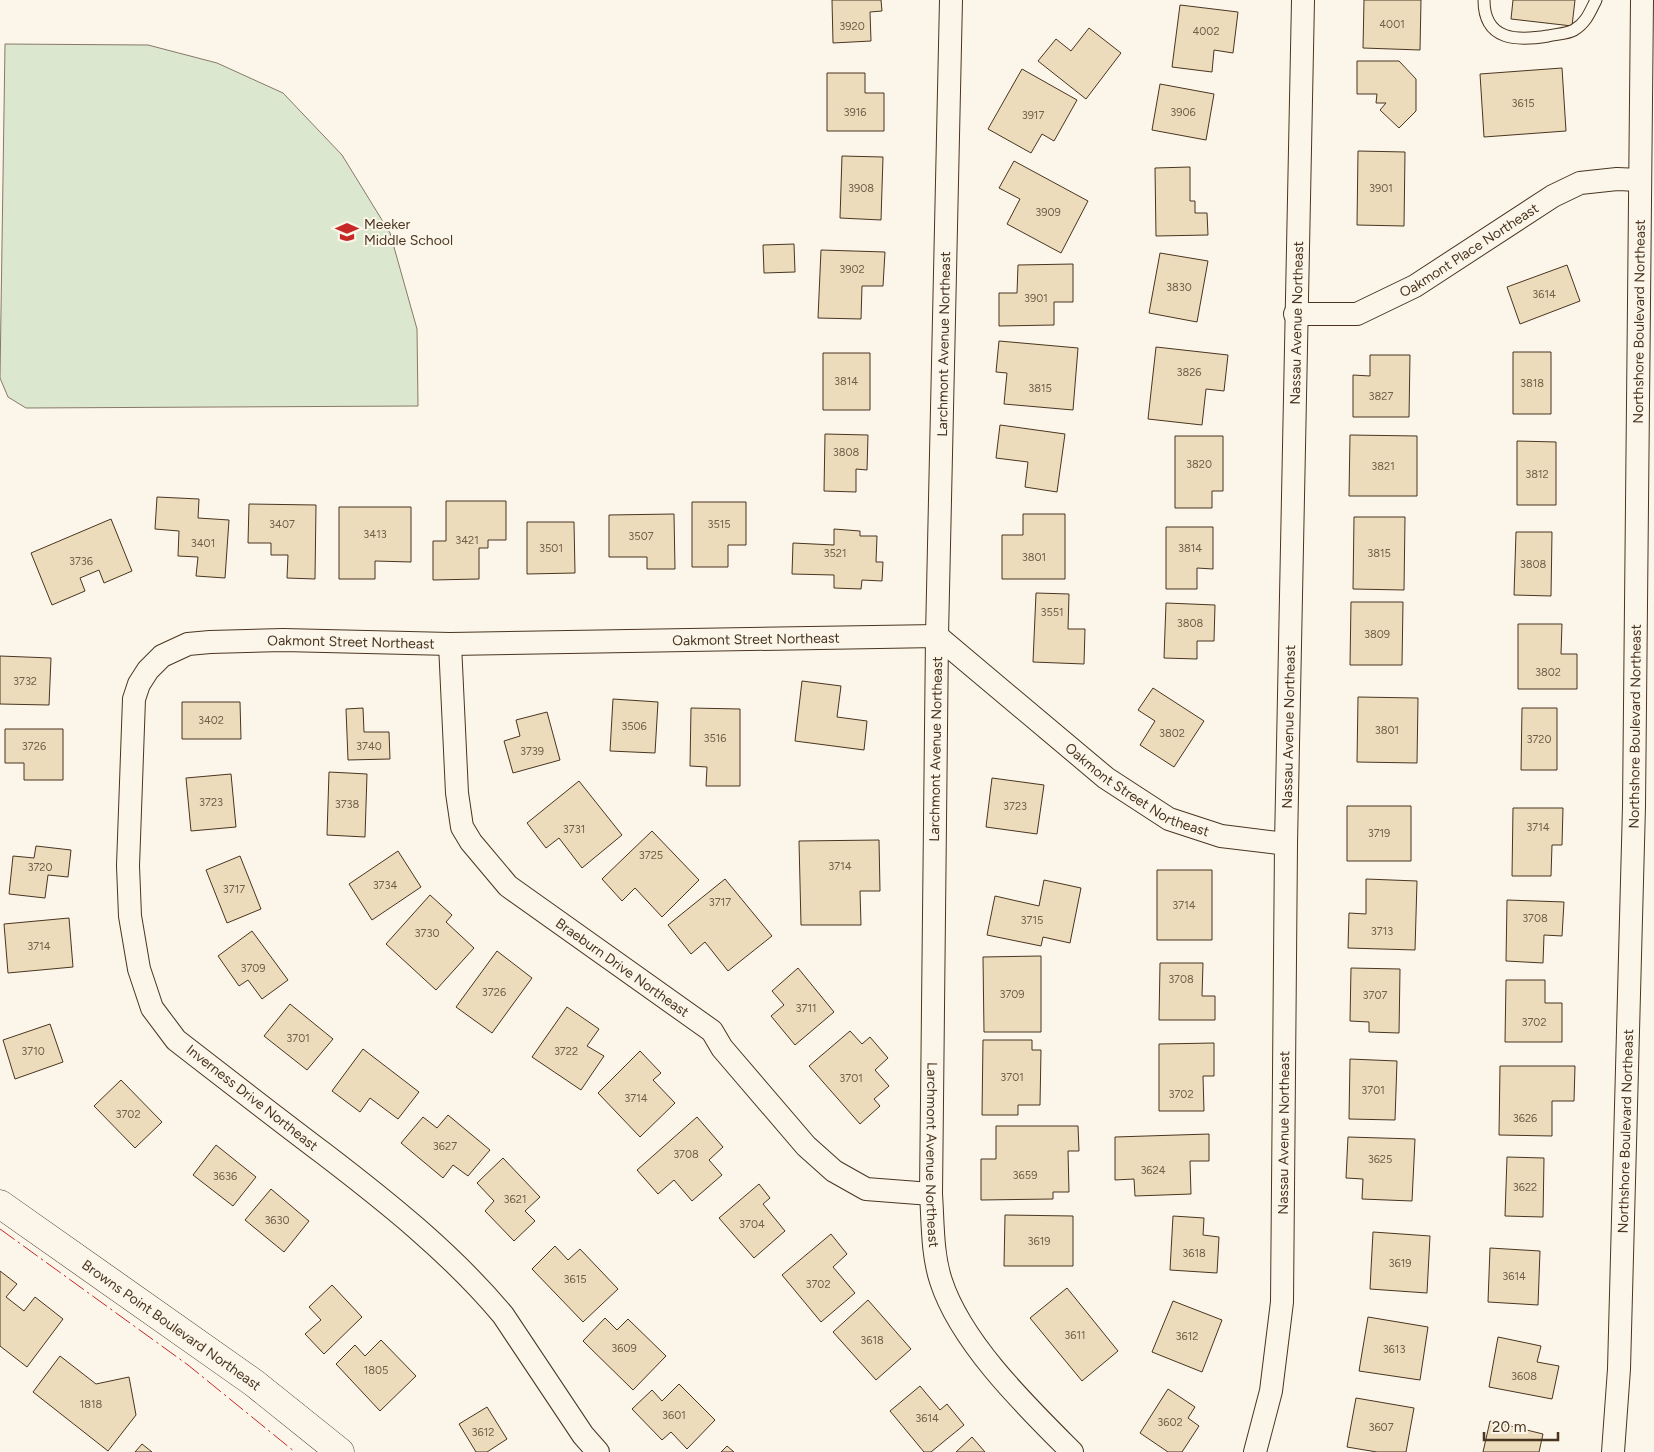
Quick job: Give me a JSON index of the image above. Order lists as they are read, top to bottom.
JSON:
{
  "streets": {
    "street": [
      "Oakmont Place Northeast",
      "Northshore Boulevard Northeast",
      "Nassau Avenue Northeast",
      "Larchmont Avenue Northeast",
      "Oakmont Street Northeast",
      "Braeburn Drive Northeast",
      "Inverness Drive Northeast",
      "Browns Point Boulevard Northeast"
    ]
  },
  "crossings": [
    ["Oakmont Place Northeast", "Northshore Boulevard Northeast"],
    ["Oakmont Place Northeast", "Nassau Avenue Northeast"],
    ["Nassau Avenue Northeast", "Oakmont Street Northeast"],
    ["Larchmont Avenue Northeast", "Oakmont Street Northeast"],
    ["Larchmont Avenue Northeast", "Braeburn Drive Northeast"],
    ["Oakmont Street Northeast", "Braeburn Drive Northeast"],
    ["Oakmont Street Northeast", "Inverness Drive Northeast"]
  ],
  "places": {
    "school or university": ["Meeker Middle School"]
  },
  "house_numbers": [
    "4001",
    "3920",
    "4002",
    "3615",
    "3916",
    "3906",
    "3917",
    "3908",
    "3901",
    "3909",
    "3902",
    "3830",
    "3614",
    "3901",
    "3826",
    "3814",
    "3818",
    "3815",
    "3827",
    "3808",
    "3820",
    "3821",
    "3812",
    "3407",
    "3515",
    "3413",
    "3507",
    "3421",
    "3401",
    "3501",
    "3814",
    "3521",
    "3815",
    "3801",
    "3736",
    "3808",
    "3551",
    "3808",
    "3809",
    "3802",
    "3732",
    "3402",
    "3506",
    "3801",
    "3802",
    "3516",
    "3720",
    "3726",
    "3740",
    "3739",
    "3723",
    "3738",
    "3723",
    "3714",
    "3731",
    "3719",
    "3725",
    "3714",
    "3720",
    "3734",
    "3717",
    "3717",
    "3714",
    "3708",
    "3715",
    "3713",
    "3730",
    "3714",
    "3709",
    "3708",
    "3726",
    "3709",
    "3707",
    "3711",
    "3702",
    "3701",
    "3710",
    "3722",
    "3701",
    "3701",
    "3701",
    "3702",
    "3714",
    "3702",
    "3626",
    "3627",
    "3708",
    "3625",
    "3624",
    "3659",
    "3636",
    "3622",
    "3621",
    "3630",
    "3704",
    "3619",
    "3618",
    "3619",
    "3614",
    "3615",
    "3702",
    "3611",
    "3612",
    "3618",
    "3609",
    "3613",
    "1805",
    "3608",
    "1818",
    "3601",
    "3614",
    "3602",
    "3607",
    "3612"
  ],
  "scale_bar": "20 m"
}
